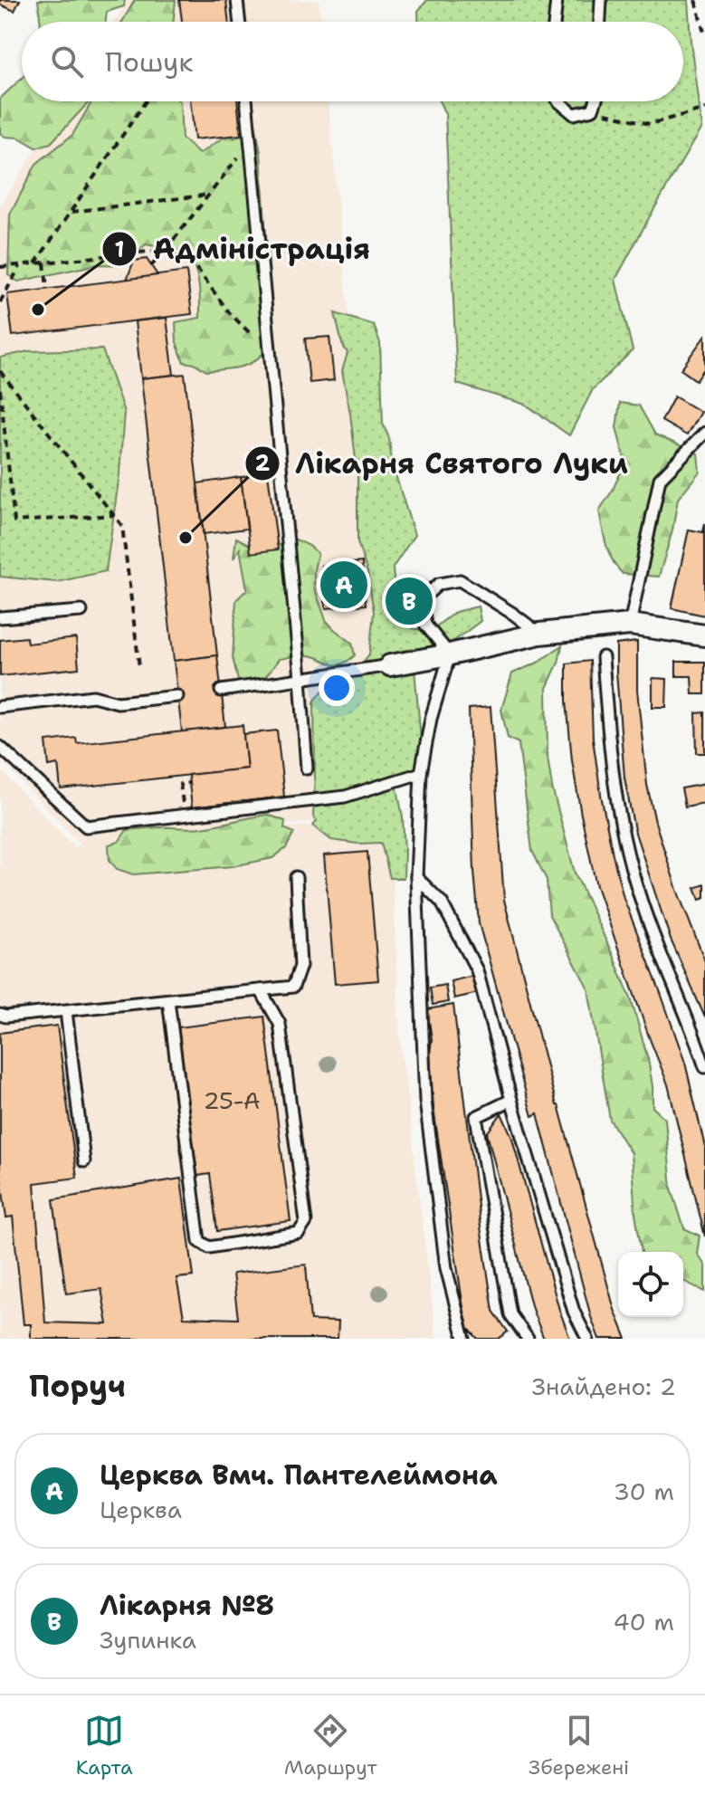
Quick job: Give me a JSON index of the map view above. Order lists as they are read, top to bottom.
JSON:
{
  "places": ["Адміністрація", "Лікарня Святого Луки"],
  "house_numbers": ["25-А"],
  "page": {
    "search": "Пошук",
    "pins": ["A", "B"],
    "heading": ["Поруч", "Знайдено: 2"],
    "list": [
      {
        "mark": "A",
        "name": "Церква Вмч. Пантелеймона",
        "note": "Церква",
        "value": "30 m"
      },
      {
        "mark": "B",
        "name": "Лікарня №8",
        "note": "Зупинка",
        "value": "40 m"
      }
    ],
    "nav": ["Карта", "Маршрут", "Збережені"]
  }
}
